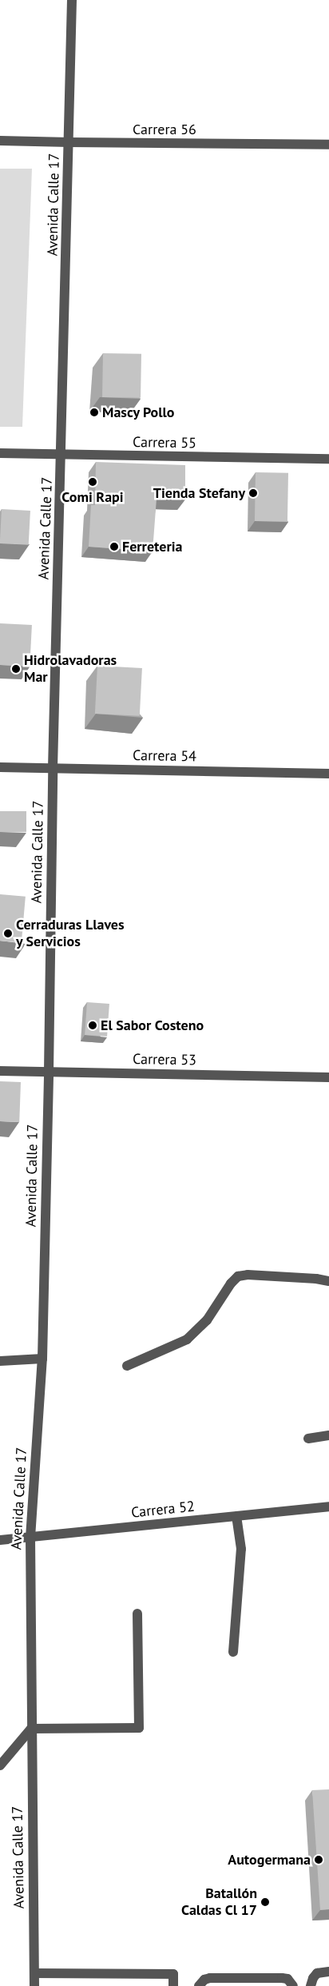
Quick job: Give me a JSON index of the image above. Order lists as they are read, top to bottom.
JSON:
{
  "streets": {
    "street": [
      "Carrera 56",
      "Avenida Calle 17",
      "Carrera 55",
      "Carrera 54",
      "Carrera 53",
      "Carrera 52"
    ]
  },
  "crossings": [
    ["Carrera 56", "Avenida Calle 17"],
    ["Avenida Calle 17", "Carrera 55"],
    ["Avenida Calle 17", "Carrera 54"],
    ["Avenida Calle 17", "Carrera 53"],
    ["Avenida Calle 17", "Carrera 52"]
  ],
  "places": [
    "Mascy Pollo",
    "Comi Rapi",
    "Tienda Stefany",
    "Ferreteria",
    "Hidrolavadoras Mar",
    "Cerraduras Llaves y Servicios",
    "El Sabor Costeno",
    "Autogermana",
    "Batallón Caldas Cl 17"
  ]
}
